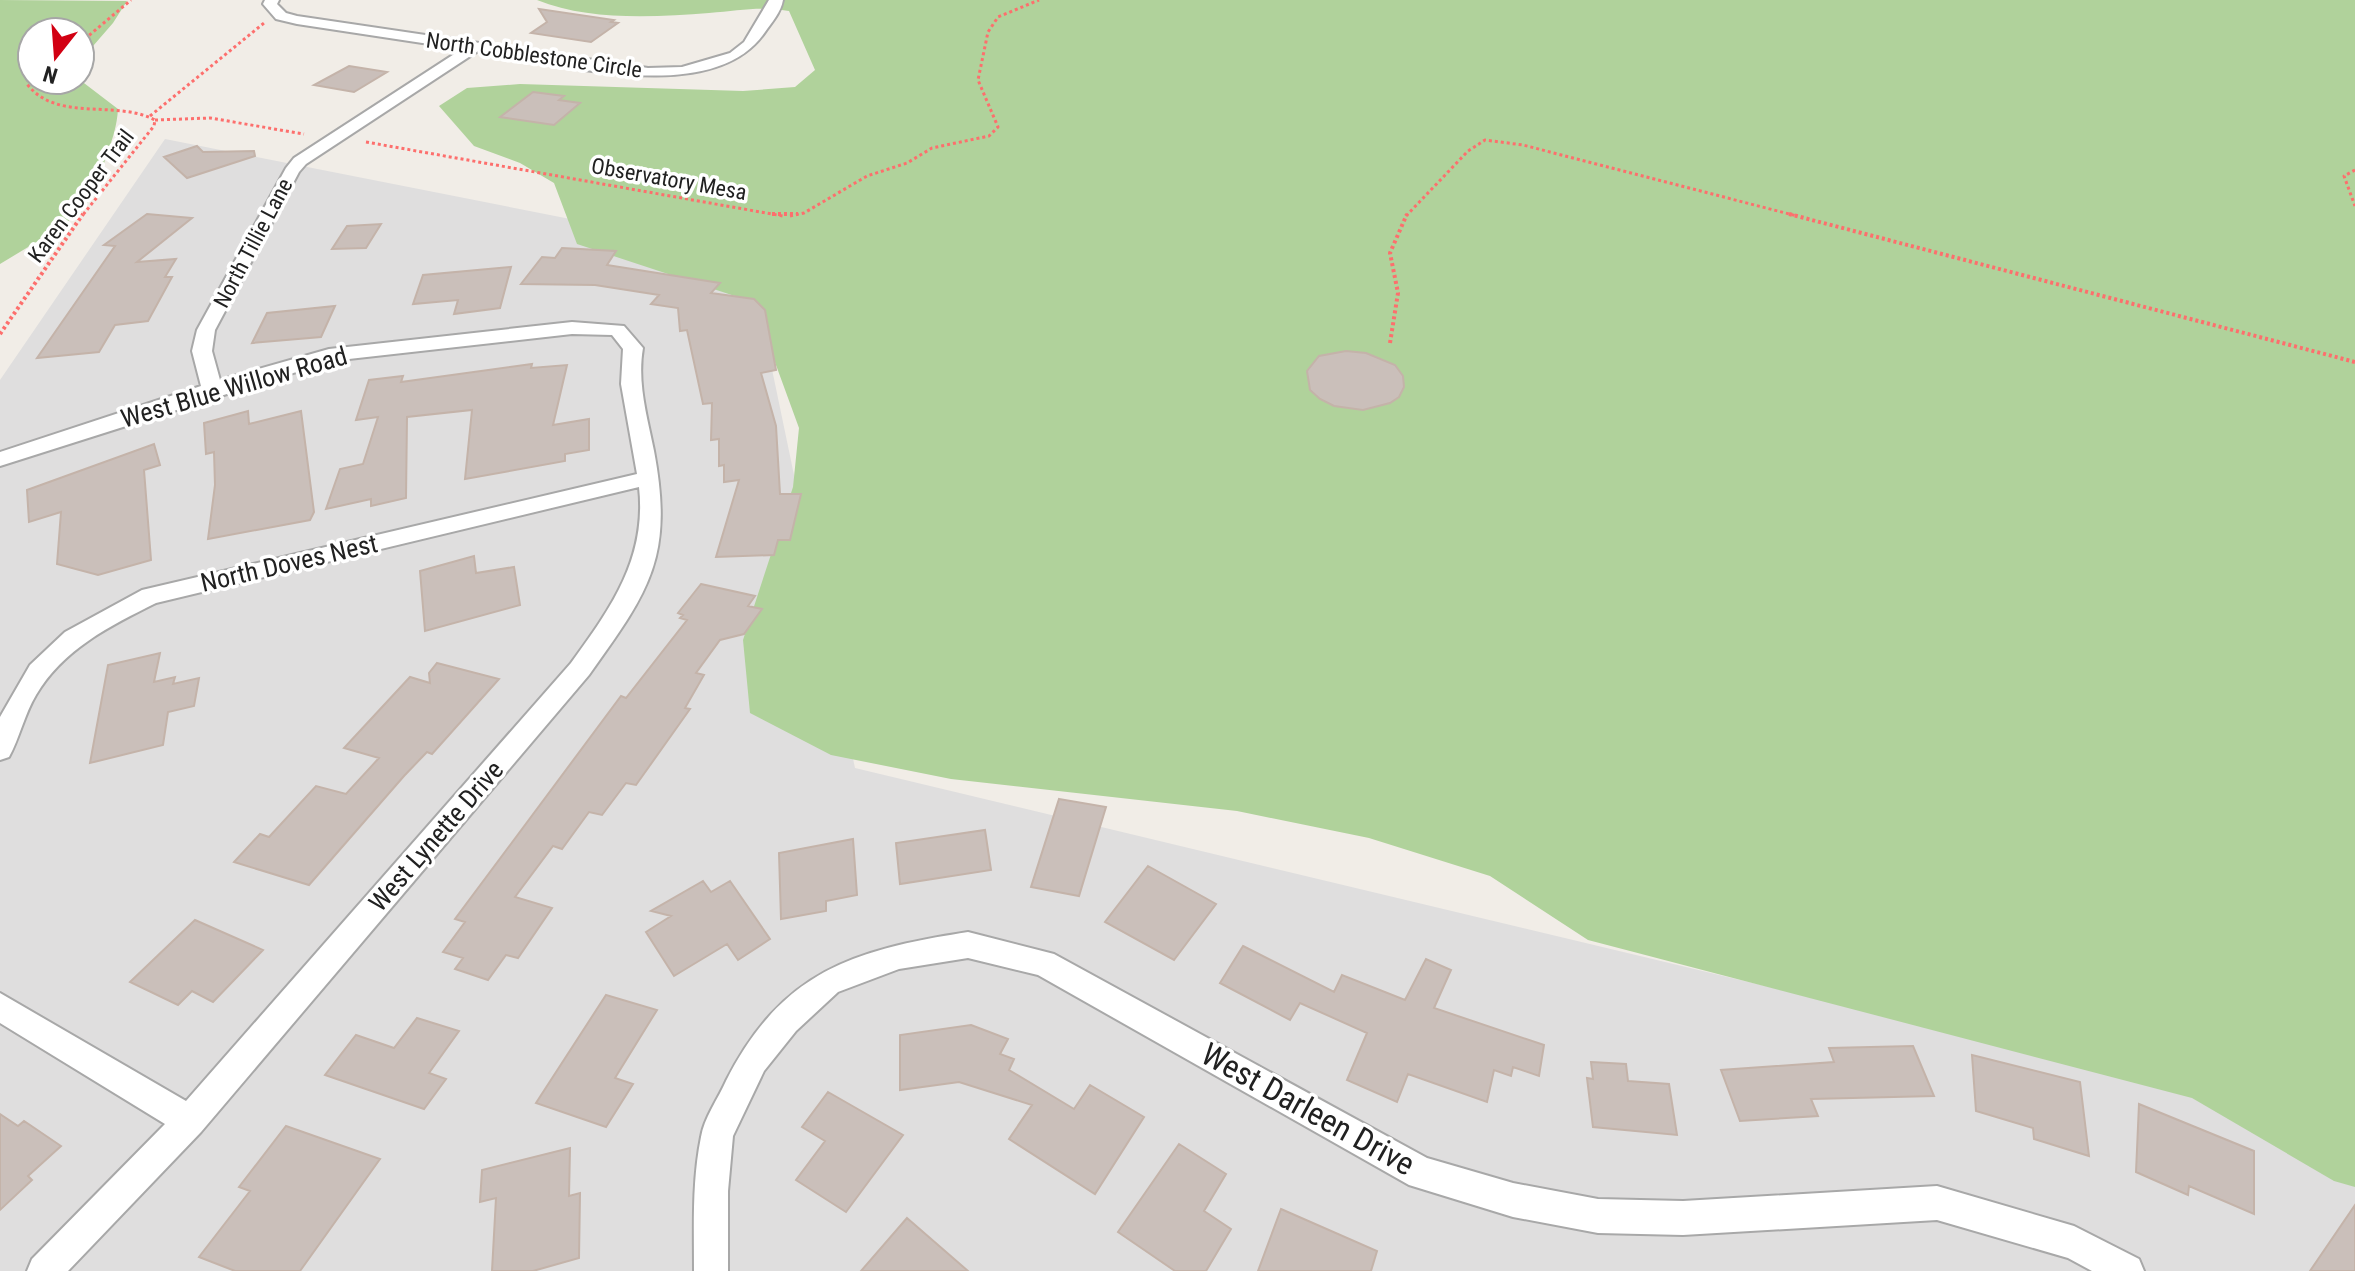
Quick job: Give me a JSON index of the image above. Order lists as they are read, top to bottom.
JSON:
{
  "streets": {
    "street": [
      "North Cobblestone Circle",
      "North Tillie Lane",
      "West Blue Willow Road",
      "North Doves Nest",
      "West Lynette Drive",
      "West Darleen Drive"
    ],
    "path": ["Observatory Mesa", "Karen Cooper Trail"]
  },
  "crossings": [
    ["North Cobblestone Circle", "North Tillie Lane"],
    ["Observatory Mesa", "Karen Cooper Trail"],
    ["Observatory Mesa", "North Tillie Lane"],
    ["North Tillie Lane", "West Blue Willow Road"],
    ["West Blue Willow Road", "West Lynette Drive"],
    ["North Doves Nest", "West Lynette Drive"]
  ],
  "north": "bottom"
}
